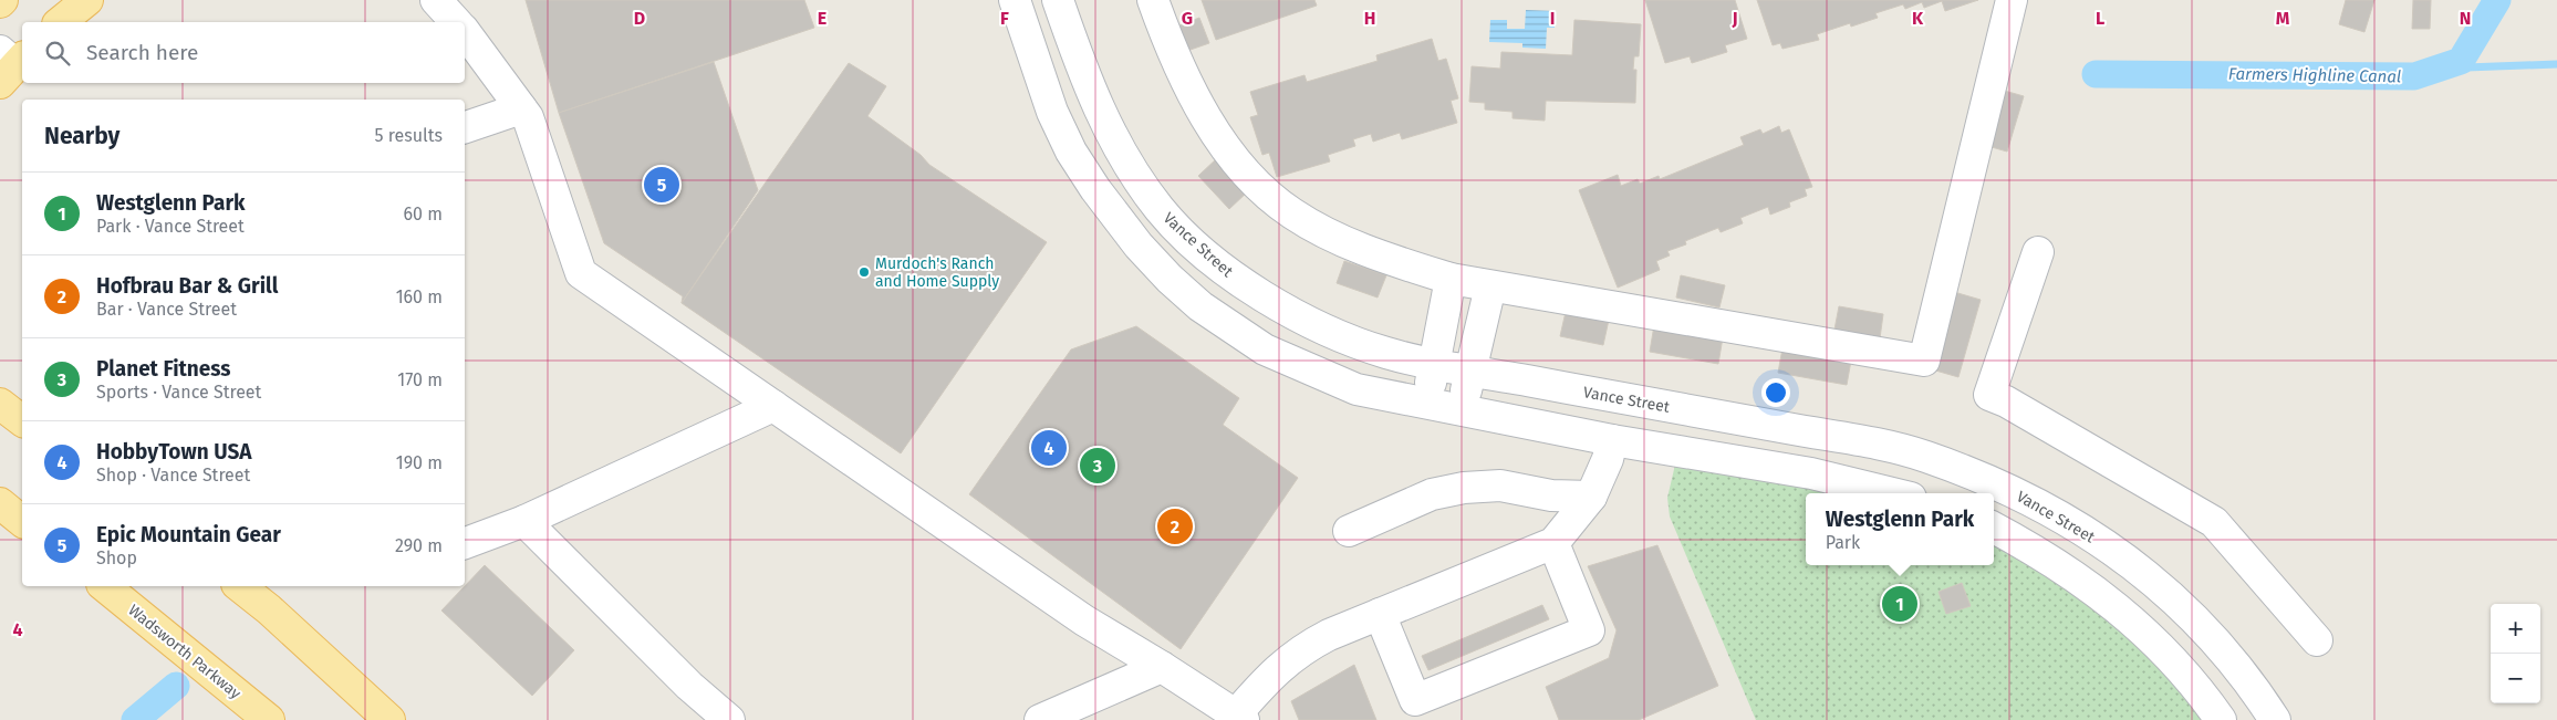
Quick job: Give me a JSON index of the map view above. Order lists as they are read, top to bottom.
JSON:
{
  "streets": {
    "main road": ["Wadsworth Parkway"],
    "street": ["Vance Street"]
  },
  "water": ["Farmers Highline Canal"],
  "places": ["Murdoch's Ranch and Home Supply"],
  "page": {
    "search": "Search here",
    "heading": ["Nearby", "5 results"],
    "pins": [
      "5",
      "4",
      "3",
      "2",
      "1"
    ],
    "list": [
      {
        "mark": "1",
        "name": "Westglenn Park",
        "note": "Park · Vance Street",
        "value": "60 m"
      },
      {
        "mark": "2",
        "name": "Hofbrau Bar & Grill",
        "note": "Bar · Vance Street",
        "value": "160 m"
      },
      {
        "mark": "3",
        "name": "Planet Fitness",
        "note": "Sports · Vance Street",
        "value": "170 m"
      },
      {
        "mark": "4",
        "name": "HobbyTown USA",
        "note": "Shop · Vance Street",
        "value": "190 m"
      },
      {
        "mark": "5",
        "name": "Epic Mountain Gear",
        "note": "Shop",
        "value": "290 m"
      }
    ],
    "popup": ["Westglenn Park", "Park"],
    "map_buttons": ["+", "−"]
  },
  "grid": {
    "columns": [
      "D",
      "E",
      "F",
      "G",
      "H",
      "I",
      "J",
      "K",
      "L",
      "M",
      "N"
    ],
    "rows": ["4"]
  }
}
